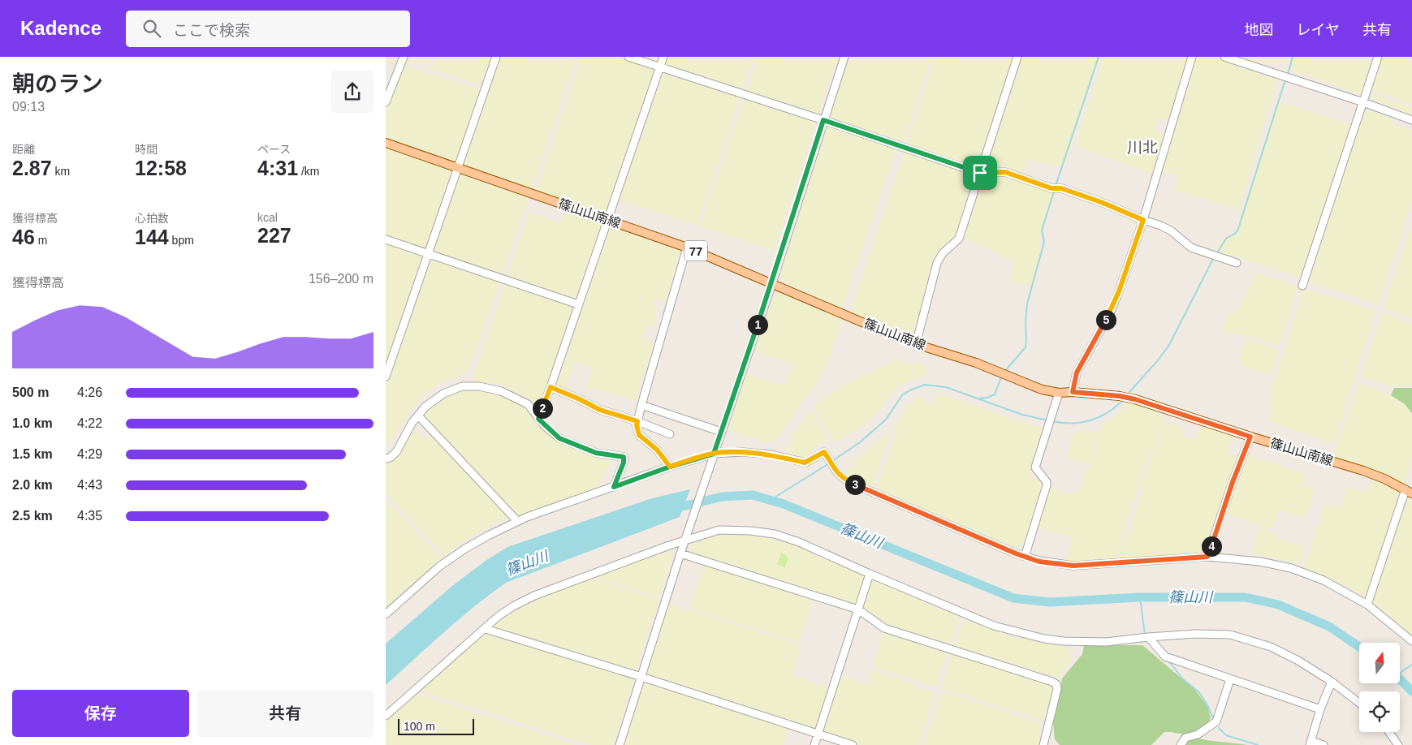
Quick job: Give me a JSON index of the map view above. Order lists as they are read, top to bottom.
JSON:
{
  "streets": {
    "main road": ["篠山山南線", "77"]
  },
  "districts": ["川北"],
  "water": ["篠山川"],
  "scale_bar": "100 m",
  "north": "top",
  "page": {
    "header": "Kadence",
    "search": "ここで検索",
    "nav": ["地図", "レイヤ", "共有"],
    "heading": ["朝のラン", "09:13"],
    "stats": [
      ["距離", "2.87 km"],
      ["時間", "12:58"],
      ["ペース", "4:31 /km"],
      ["獲得標高", "46 m"],
      ["心拍数", "144 bpm"],
      ["kcal", "227"]
    ],
    "chart": ["獲得標高", "156–200 m"],
    "pins": [
      "5",
      "1",
      "2",
      "3",
      "4"
    ],
    "list": [
      {
        "name": "500 m",
        "note": "4:26"
      },
      {
        "name": "1.0 km",
        "note": "4:22"
      },
      {
        "name": "1.5 km",
        "note": "4:29"
      },
      {
        "name": "2.0 km",
        "note": "4:43"
      },
      {
        "name": "2.5 km",
        "note": "4:35"
      }
    ],
    "buttons": ["保存", "共有"],
    "scale": "100 m"
  }
}
